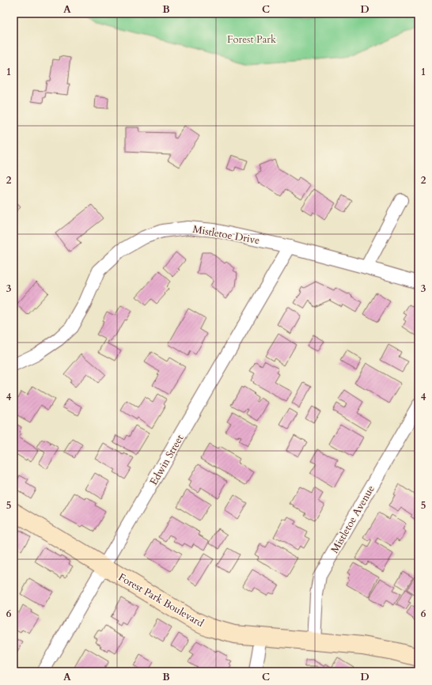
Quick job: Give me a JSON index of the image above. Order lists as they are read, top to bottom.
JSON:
{
  "streets": {
    "main road": ["Forest Park Boulevard"],
    "street": ["Mistletoe Drive", "Edwin Street", "Mistletoe Avenue"]
  },
  "crossings": [
    ["Mistletoe Drive", "Edwin Street"],
    ["Edwin Street", "Forest Park Boulevard"],
    ["Mistletoe Avenue", "Forest Park Boulevard"]
  ],
  "parks": ["Forest Park"],
  "grid": {
    "columns": [
      "A",
      "B",
      "C",
      "D"
    ],
    "rows": [
      "1",
      "2",
      "3",
      "4",
      "5",
      "6"
    ]
  }
}
